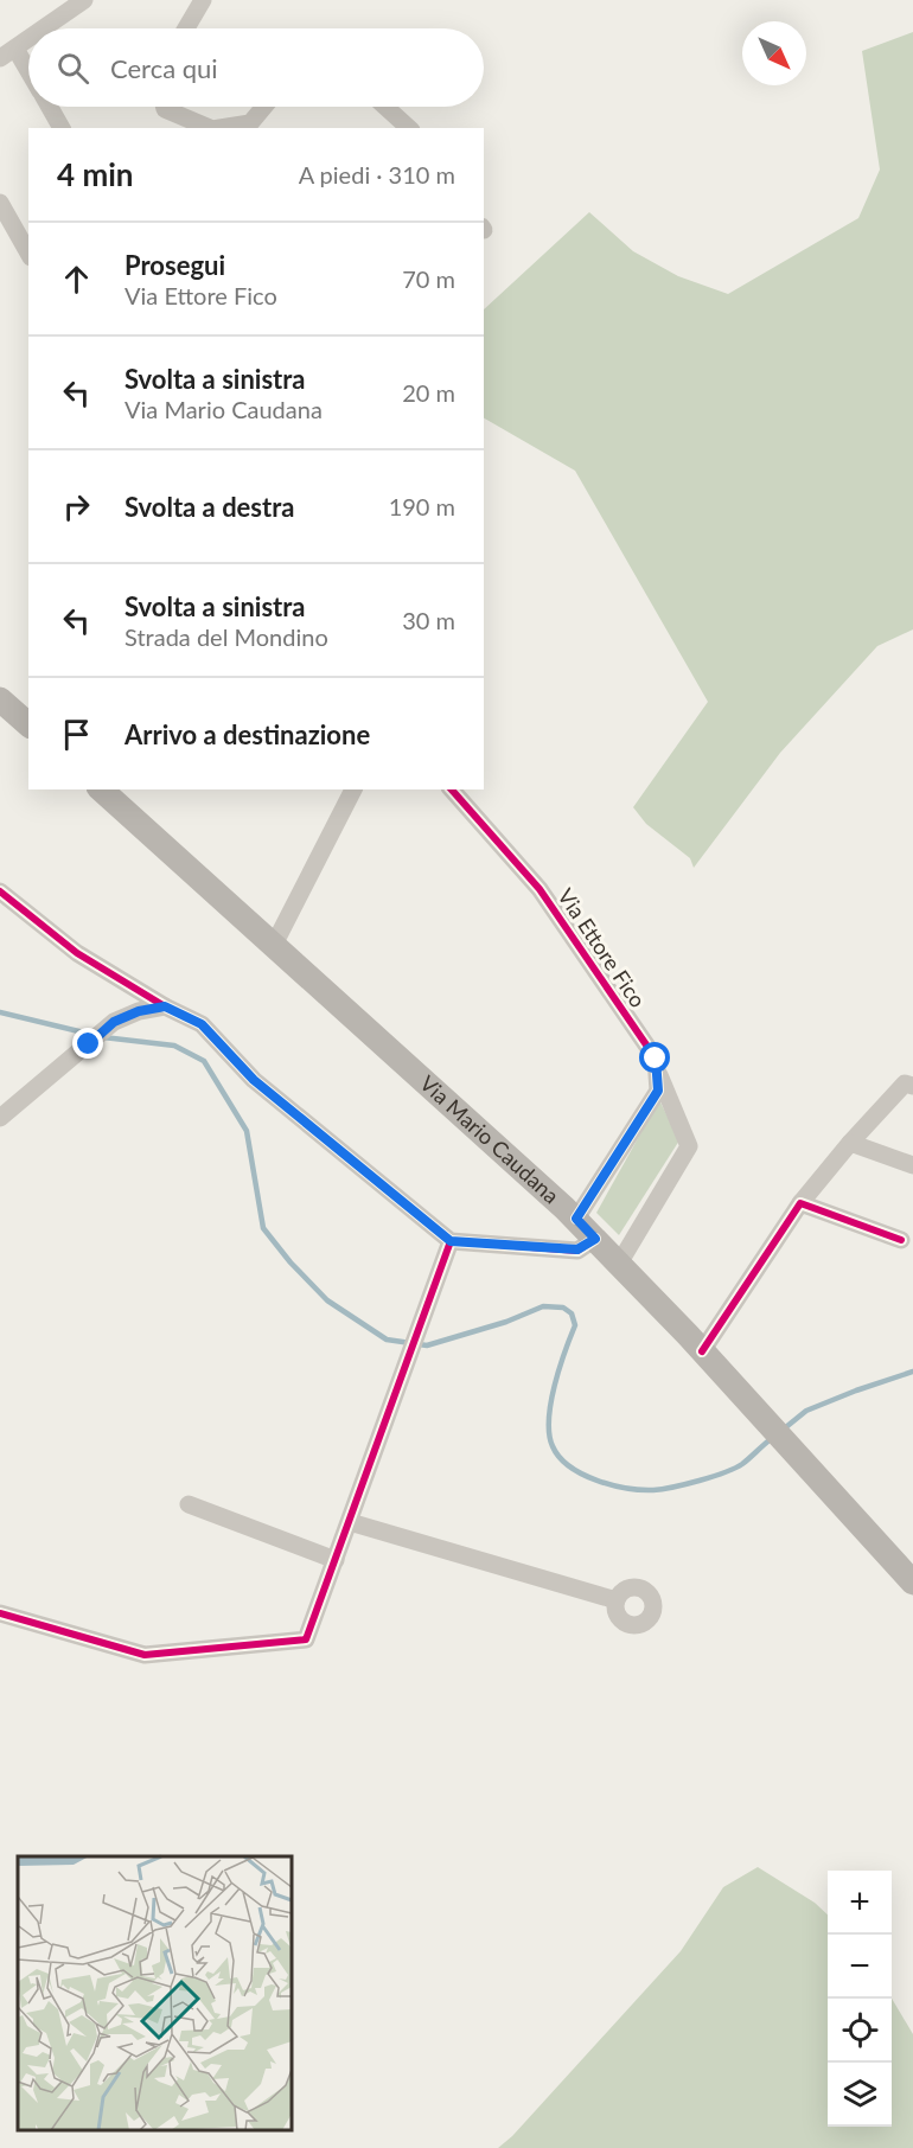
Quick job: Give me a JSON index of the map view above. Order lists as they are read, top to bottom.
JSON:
{
  "streets": {
    "main road": ["Via Mario Caudana"],
    "street": ["Via Ettore Fico"]
  },
  "crossings": [
    ["Via Ettore Fico", "Via Mario Caudana"]
  ],
  "north": "bottom right",
  "page": {
    "search": "Cerca qui",
    "heading": ["4 min", "A piedi · 310 m"],
    "list": [
      ["Prosegui", "Via Ettore Fico", "70 m"],
      ["Svolta a sinistra", "Via Mario Caudana", "20 m"],
      ["Svolta a destra", "190 m"],
      ["Svolta a sinistra", "Strada del Mondino", "30 m"],
      "Arrivo a destinazione"
    ],
    "map_buttons": ["+", "−"]
  }
}
